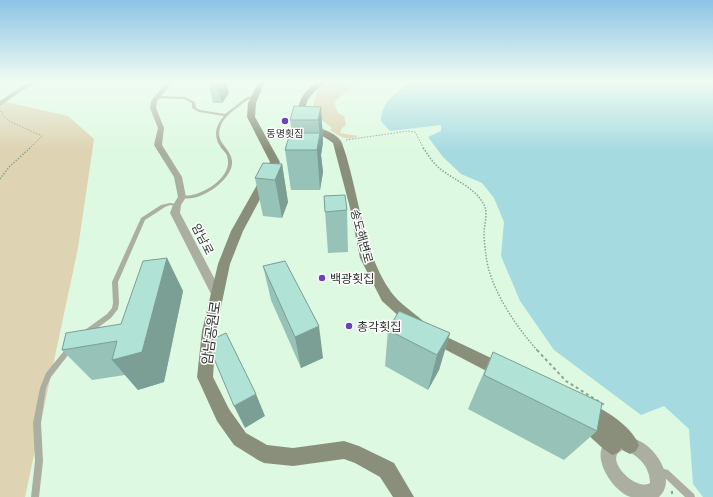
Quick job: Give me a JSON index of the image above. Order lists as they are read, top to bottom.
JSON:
{
  "streets": {
    "street": ["송도해변로", "암남로", "암남공원로"]
  },
  "crossings": [
    ["암남로", "암남공원로"]
  ],
  "places": ["동명횟집", "백광횟집", "총각횟집"]
}
